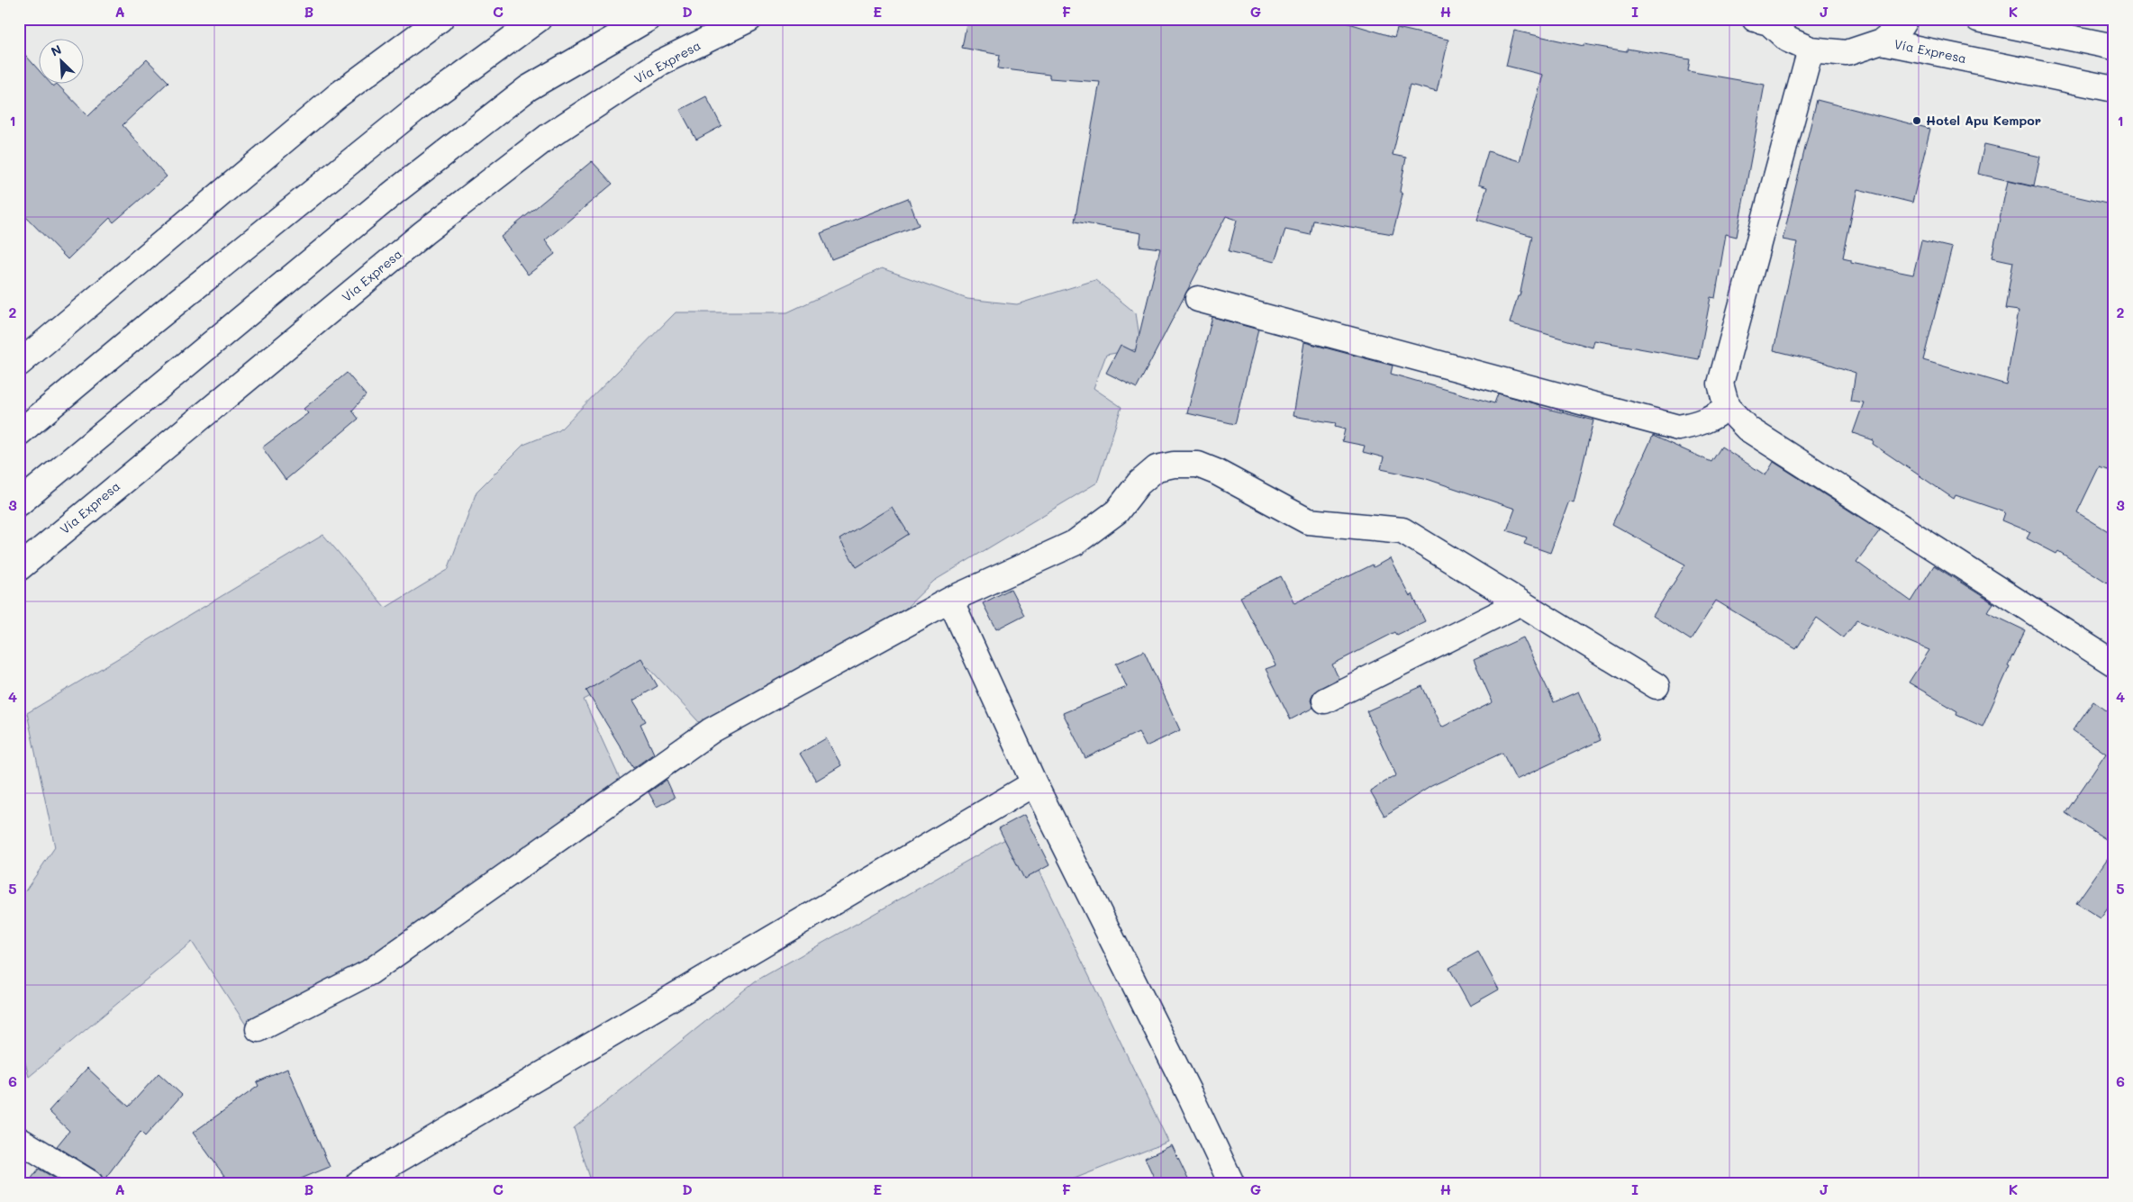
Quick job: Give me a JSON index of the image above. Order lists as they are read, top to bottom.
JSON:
{
  "streets": {
    "main road": ["Vía Expresa"]
  },
  "places": ["Hotel Apu Kempor"],
  "north": "top left",
  "grid": {
    "columns": [
      "A",
      "B",
      "C",
      "D",
      "E",
      "F",
      "G",
      "H",
      "I",
      "J",
      "K"
    ],
    "rows": [
      "1",
      "2",
      "3",
      "4",
      "5",
      "6"
    ]
  }
}
